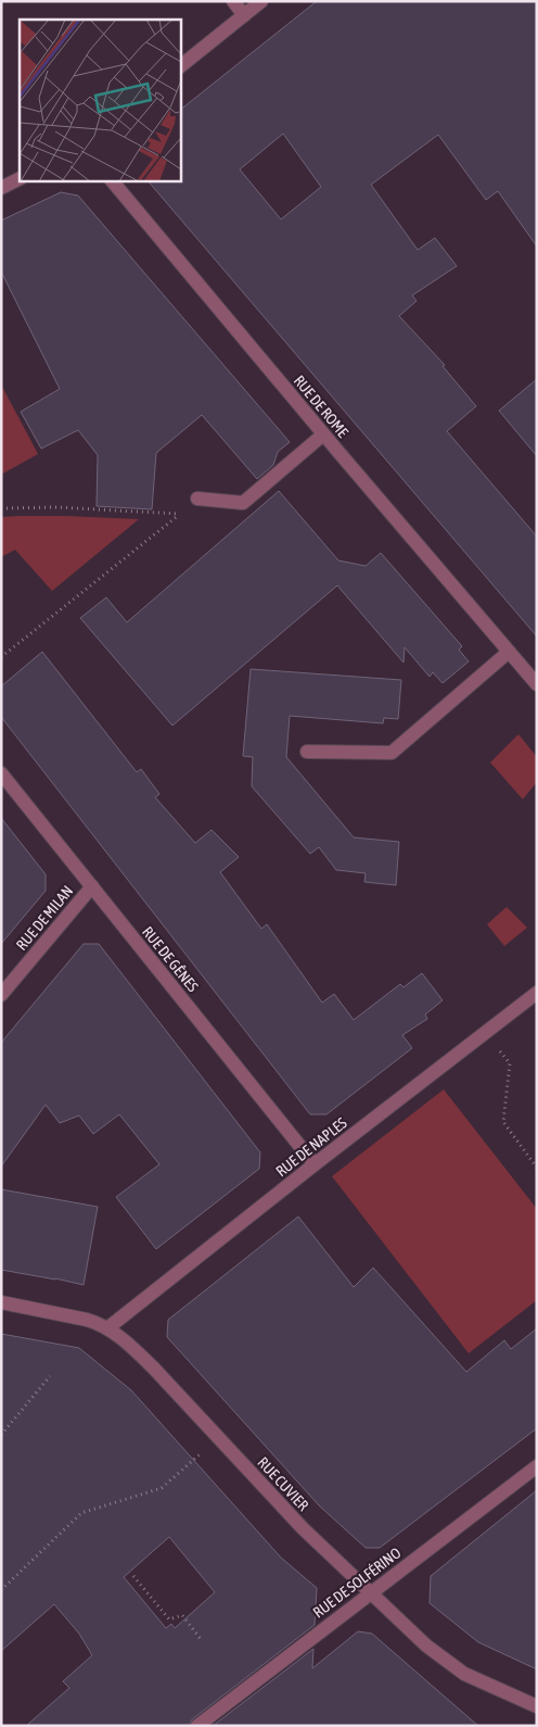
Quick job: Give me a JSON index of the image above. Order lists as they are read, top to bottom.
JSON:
{
  "streets": {
    "street": [
      "RUE DE ROME",
      "RUE DE MILAN",
      "RUE DE GÊNES",
      "RUE DE NAPLES",
      "RUE CUVIER",
      "RUE DE SOLFÉRINO"
    ]
  },
  "crossings": [
    ["RUE DE MILAN", "RUE DE GÊNES"],
    ["RUE DE GÊNES", "RUE DE NAPLES"],
    ["RUE DE NAPLES", "RUE CUVIER"],
    ["RUE CUVIER", "RUE DE SOLFÉRINO"]
  ]
}
